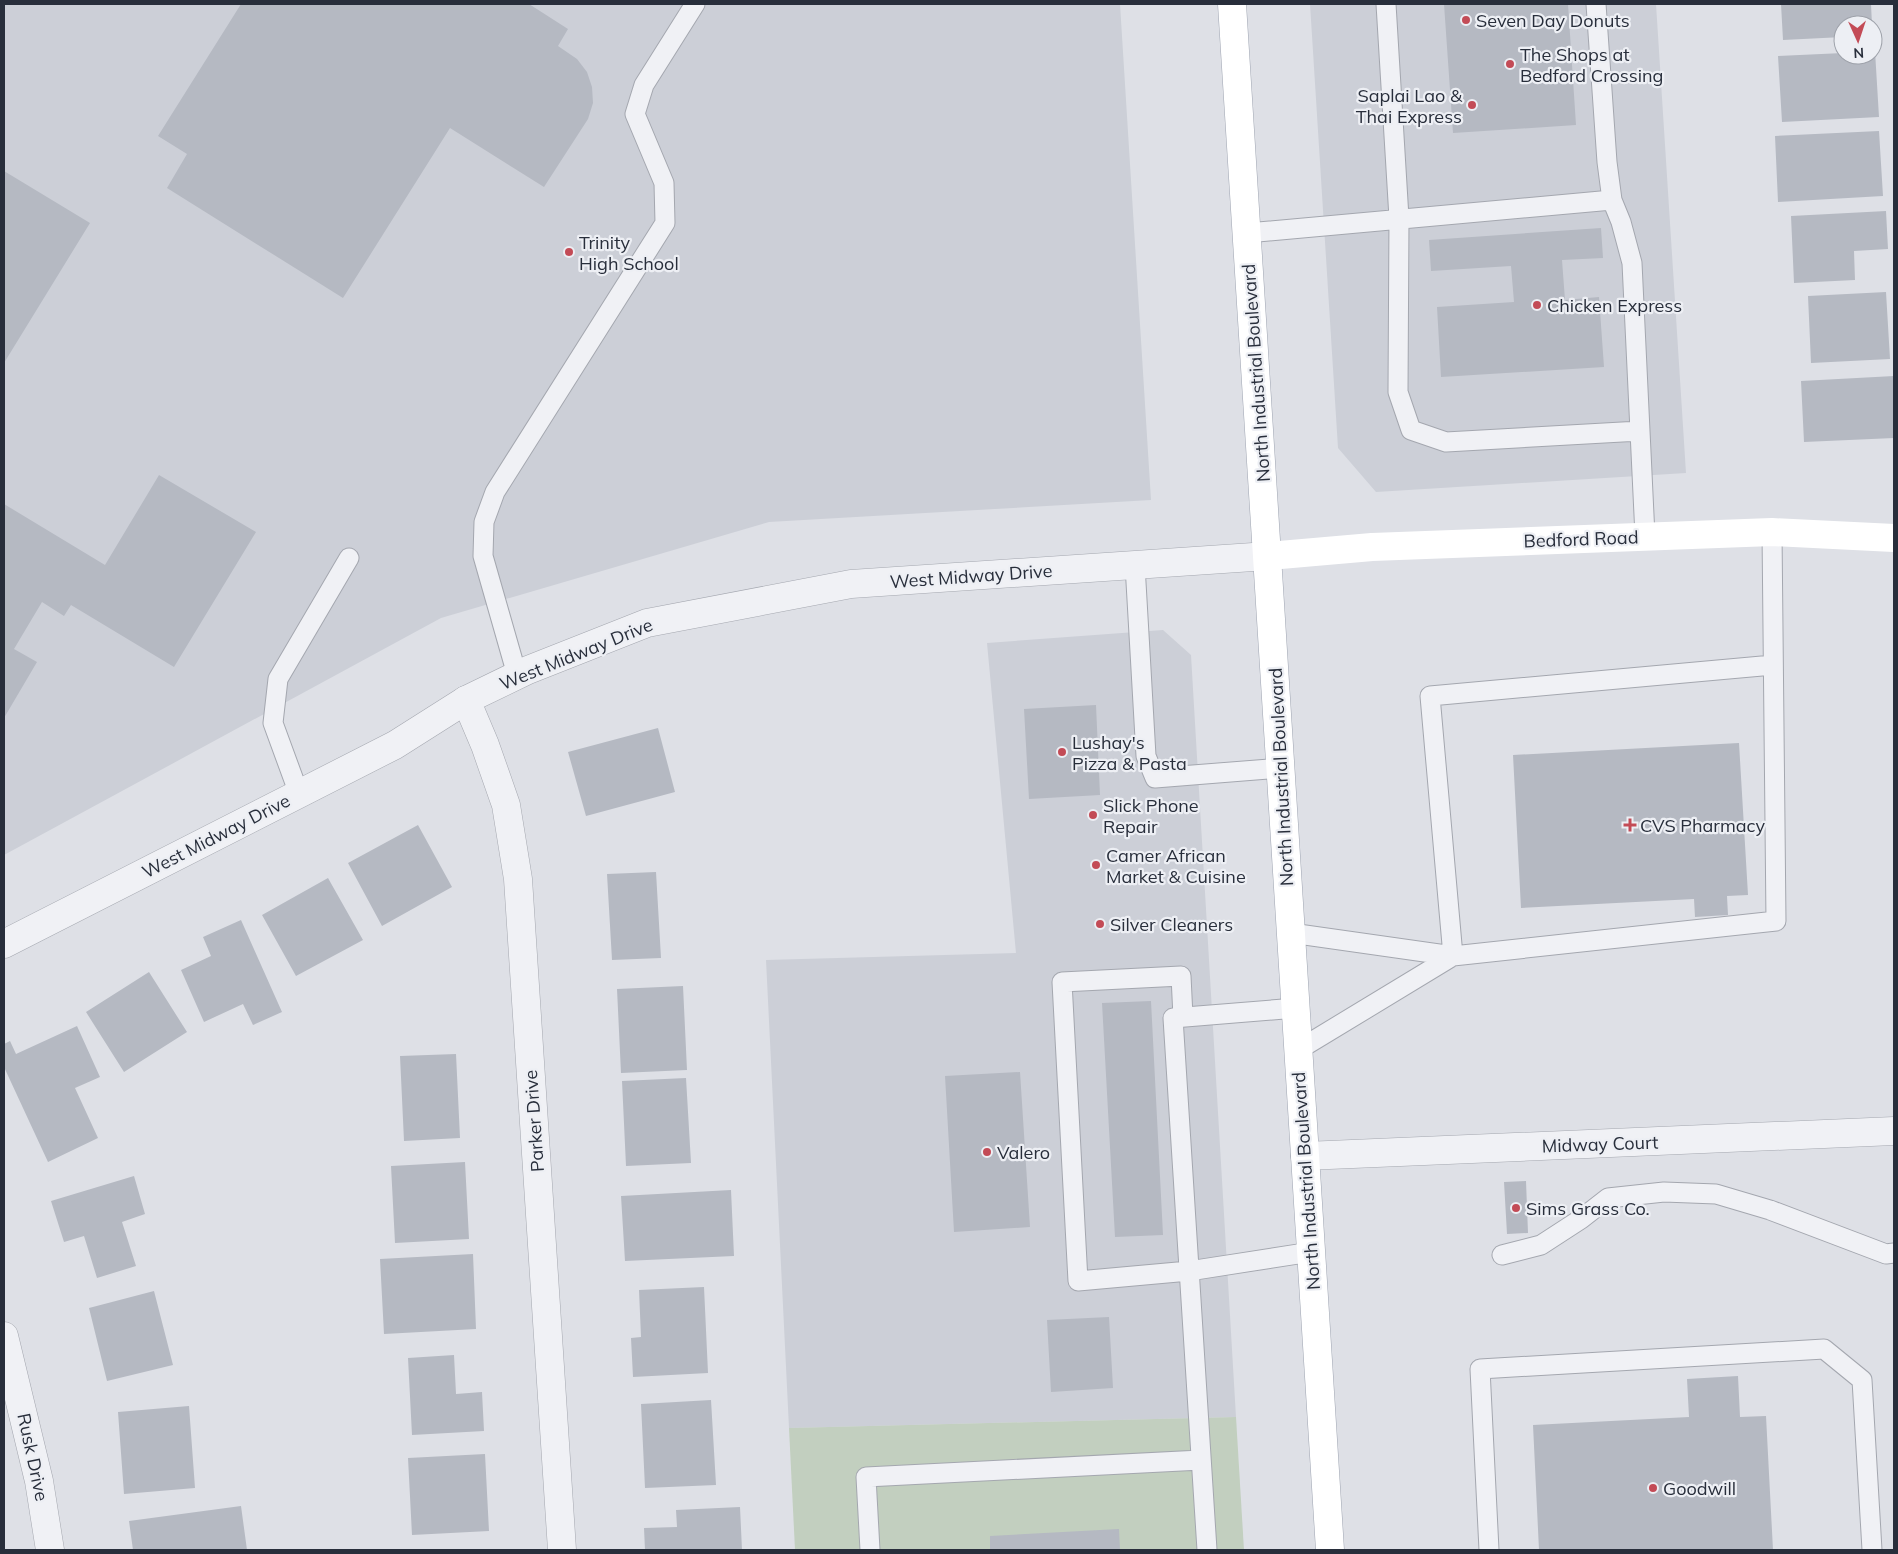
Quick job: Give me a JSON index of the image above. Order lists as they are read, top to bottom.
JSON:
{
  "streets": {
    "main road": ["North Industrial Boulevard", "Bedford Road"],
    "street": [
      "West Midway Drive",
      "Parker Drive",
      "Midway Court",
      "Rusk Drive"
    ]
  },
  "crossings": [
    ["North Industrial Boulevard", "Bedford Road"],
    ["North Industrial Boulevard", "West Midway Drive"],
    ["North Industrial Boulevard", "Midway Court"],
    ["Bedford Road", "West Midway Drive"],
    ["West Midway Drive", "Parker Drive"]
  ],
  "places": {
    "other": [
      "Seven Day Donuts",
      "The Shops at Bedford Crossing",
      "Saplai Lao & Thai Express",
      "Trinity High School",
      "Chicken Express",
      "Lushay's Pizza & Pasta",
      "Slick Phone Repair",
      "Camer African Market & Cuisine",
      "Silver Cleaners",
      "Valero",
      "Sims Grass Co.",
      "Goodwill"
    ],
    "health": ["CVS Pharmacy"]
  },
  "north": "bottom"
}
